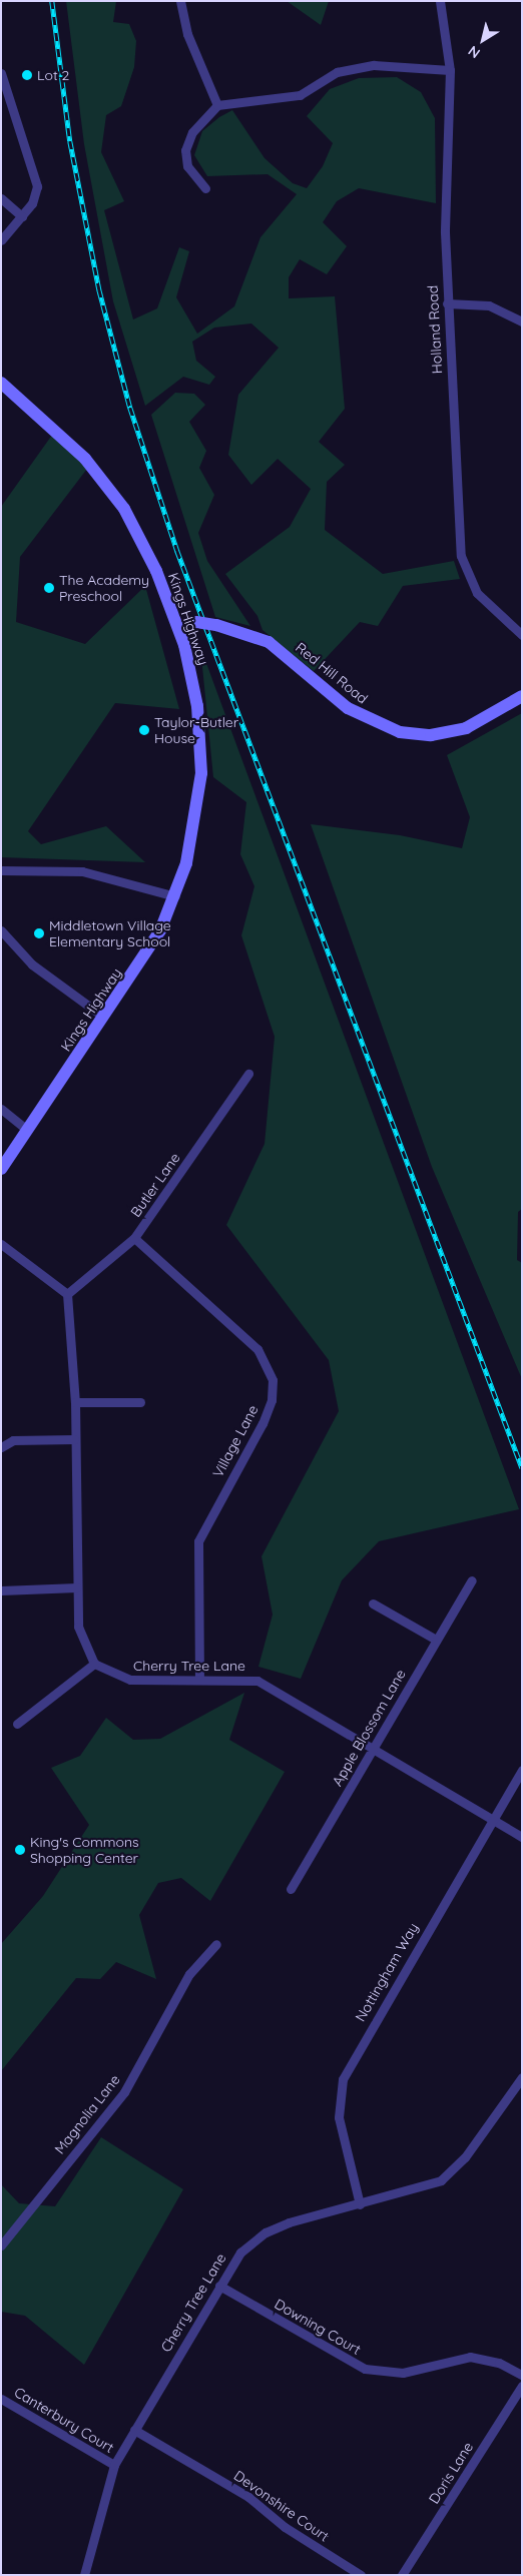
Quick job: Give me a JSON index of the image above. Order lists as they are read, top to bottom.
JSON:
{
  "streets": {
    "street": [
      "Holland Road",
      "Kings Highway",
      "Red Hill Road",
      "Butler Lane",
      "Village Lane",
      "Cherry Tree Lane",
      "Apple Blossom Lane",
      "Nottingham Way",
      "Magnolia Lane",
      "Downing Court",
      "Canterbury Court",
      "Doris Lane",
      "Devonshire Court"
    ]
  },
  "crossings": [
    ["Kings Highway", "Red Hill Road"],
    ["Butler Lane", "Village Lane"],
    ["Village Lane", "Cherry Tree Lane"],
    ["Cherry Tree Lane", "Apple Blossom Lane"],
    ["Cherry Tree Lane", "Nottingham Way"],
    ["Cherry Tree Lane", "Downing Court"],
    ["Cherry Tree Lane", "Canterbury Court"],
    ["Cherry Tree Lane", "Devonshire Court"]
  ],
  "places": [
    "Lot 2",
    "The Academy Preschool",
    "Taylor-Butler House",
    "Middletown Village Elementary School",
    "King's Commons Shopping Center"
  ],
  "north": "bottom left"
}
